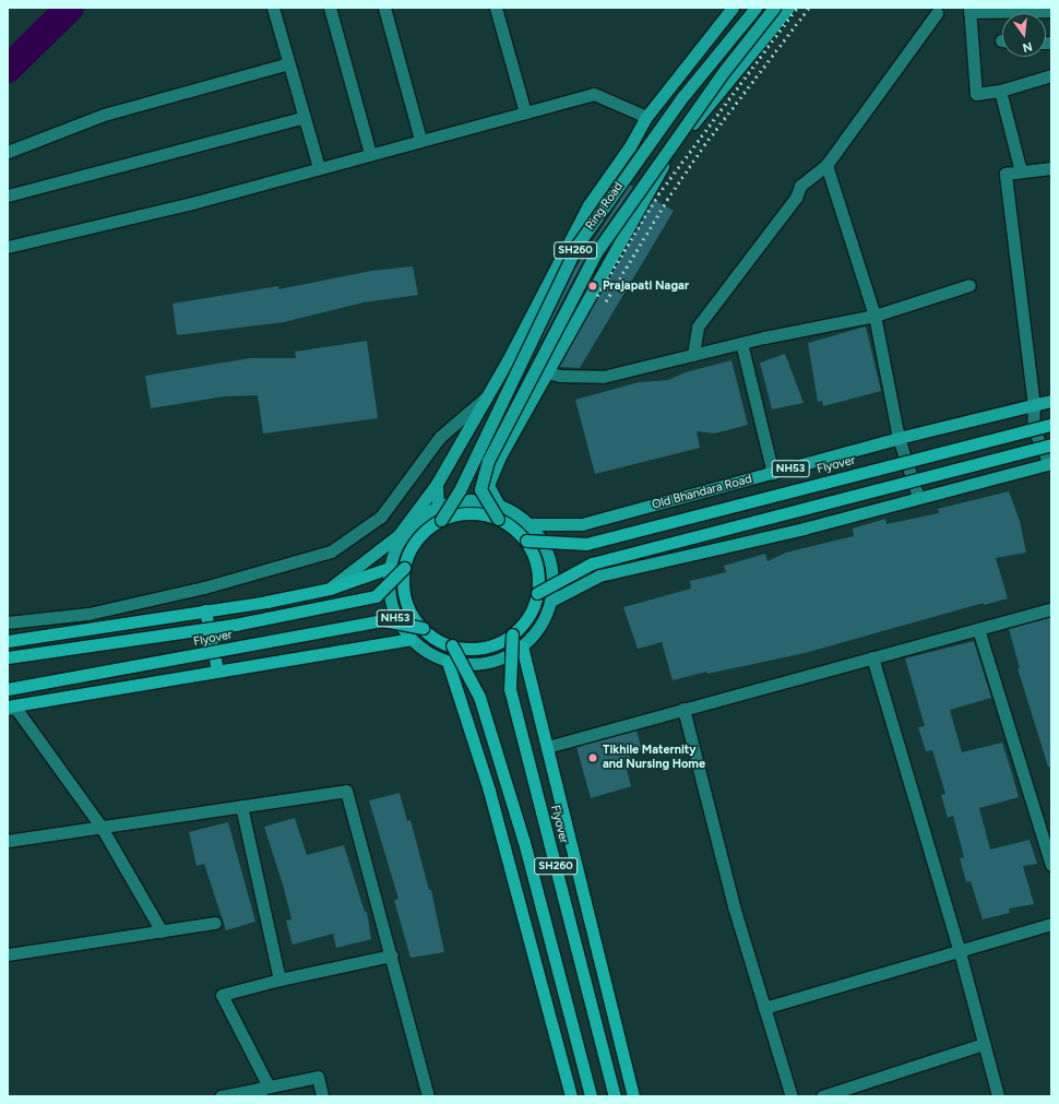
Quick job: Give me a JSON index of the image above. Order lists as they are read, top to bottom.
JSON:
{
  "streets": {
    "highway": ["SH260", "Flyover", "NH53"],
    "main road": ["Ring Road", "Old Bhandara Road"]
  },
  "crossings": [
    ["Ring Road", "Flyover"],
    ["SH260", "NH53"],
    ["NH53", "Old Bhandara Road"]
  ],
  "places": ["Prajapati Nagar", "Tikhile Maternity and Nursing Home"],
  "north": "bottom"
}
